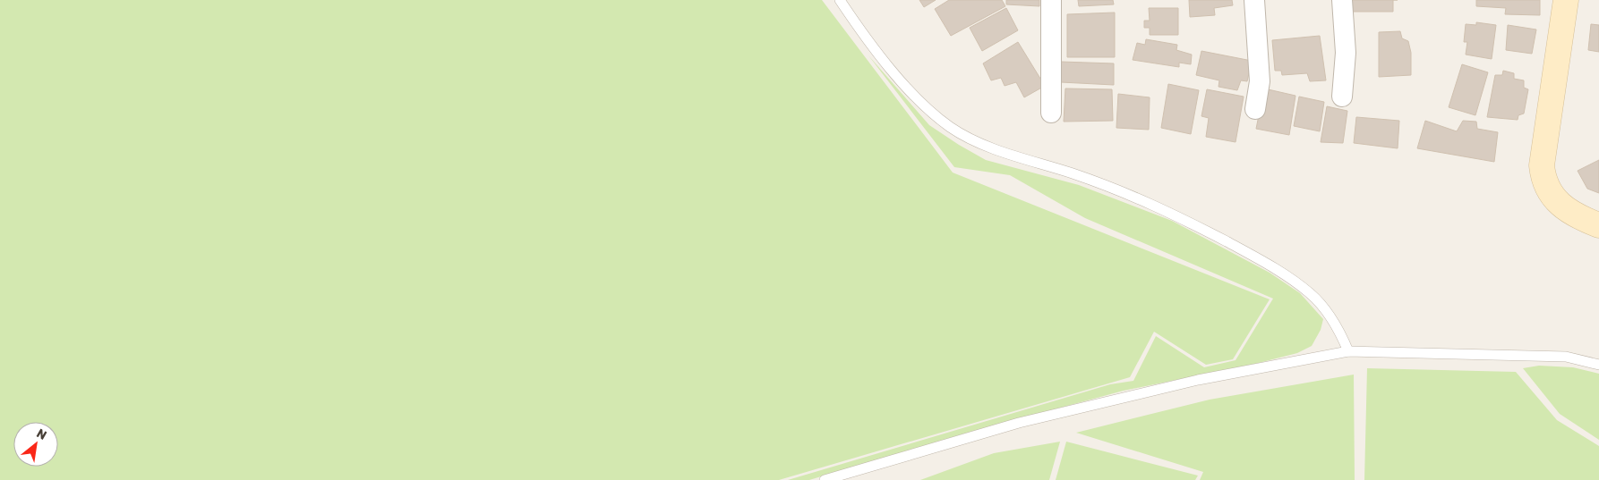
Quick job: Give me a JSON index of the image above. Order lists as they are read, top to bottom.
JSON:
{
  "north": "top right"
}
